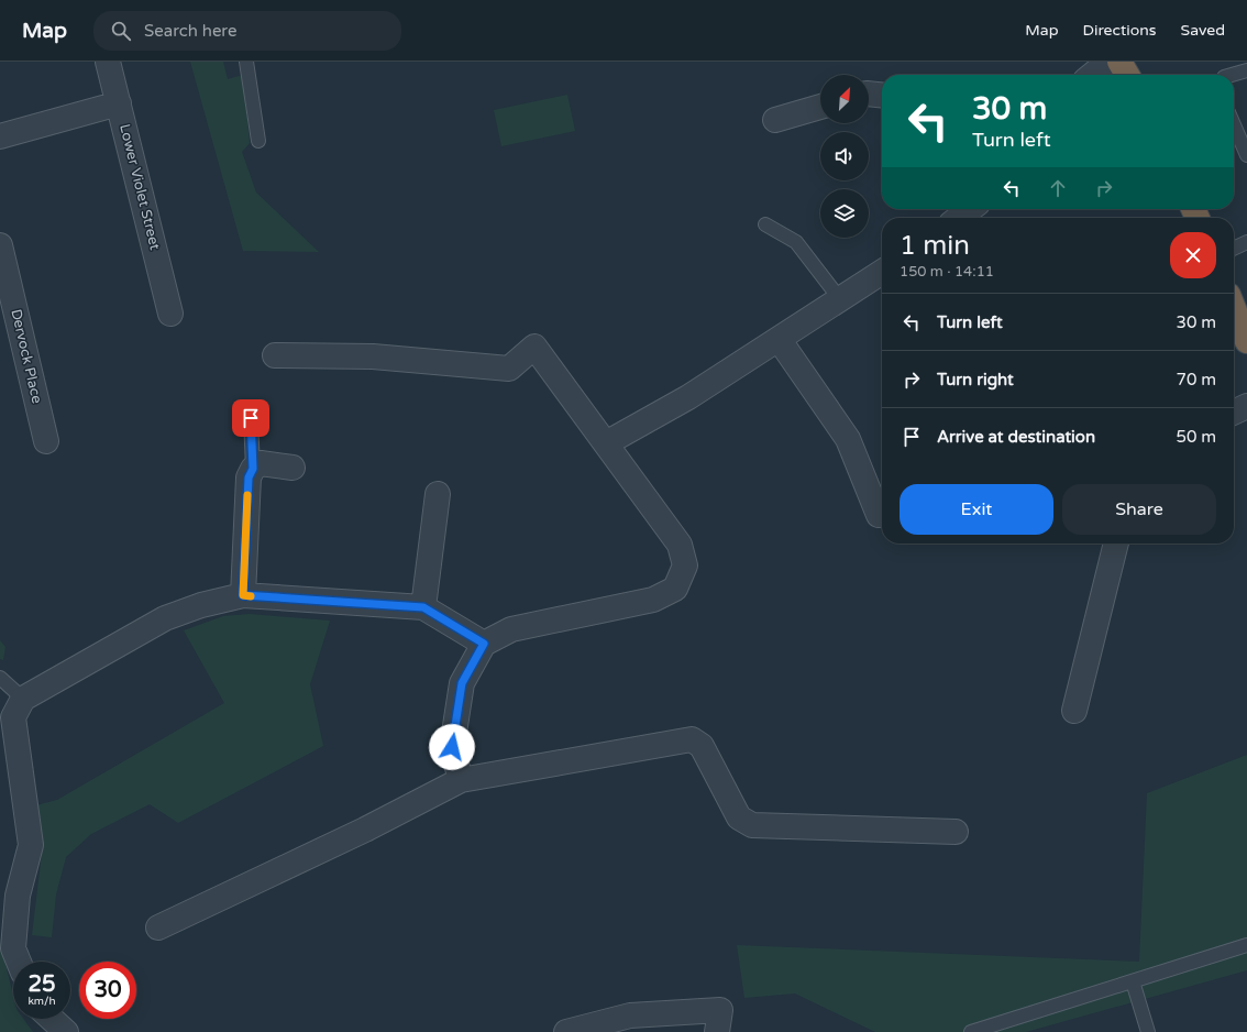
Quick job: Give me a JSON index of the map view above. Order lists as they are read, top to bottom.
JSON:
{
  "streets": {
    "street": ["Lower Violet Street", "Dervock Place"]
  },
  "north": "top right",
  "page": {
    "header": "Map",
    "search": "Search here",
    "nav": ["Map", "Directions", "Saved"],
    "turn": ["30 m", "Turn left"],
    "heading": ["1 min", "150 m · 14:11"],
    "list": [
      {
        "name": "Turn left",
        "value": "30 m"
      },
      {
        "name": "Turn right",
        "value": "70 m"
      },
      {
        "name": "Arrive at destination",
        "value": "50 m"
      }
    ],
    "buttons": ["Exit", "Share"],
    "speed": "25 km/h",
    "limit": "30"
  }
}
